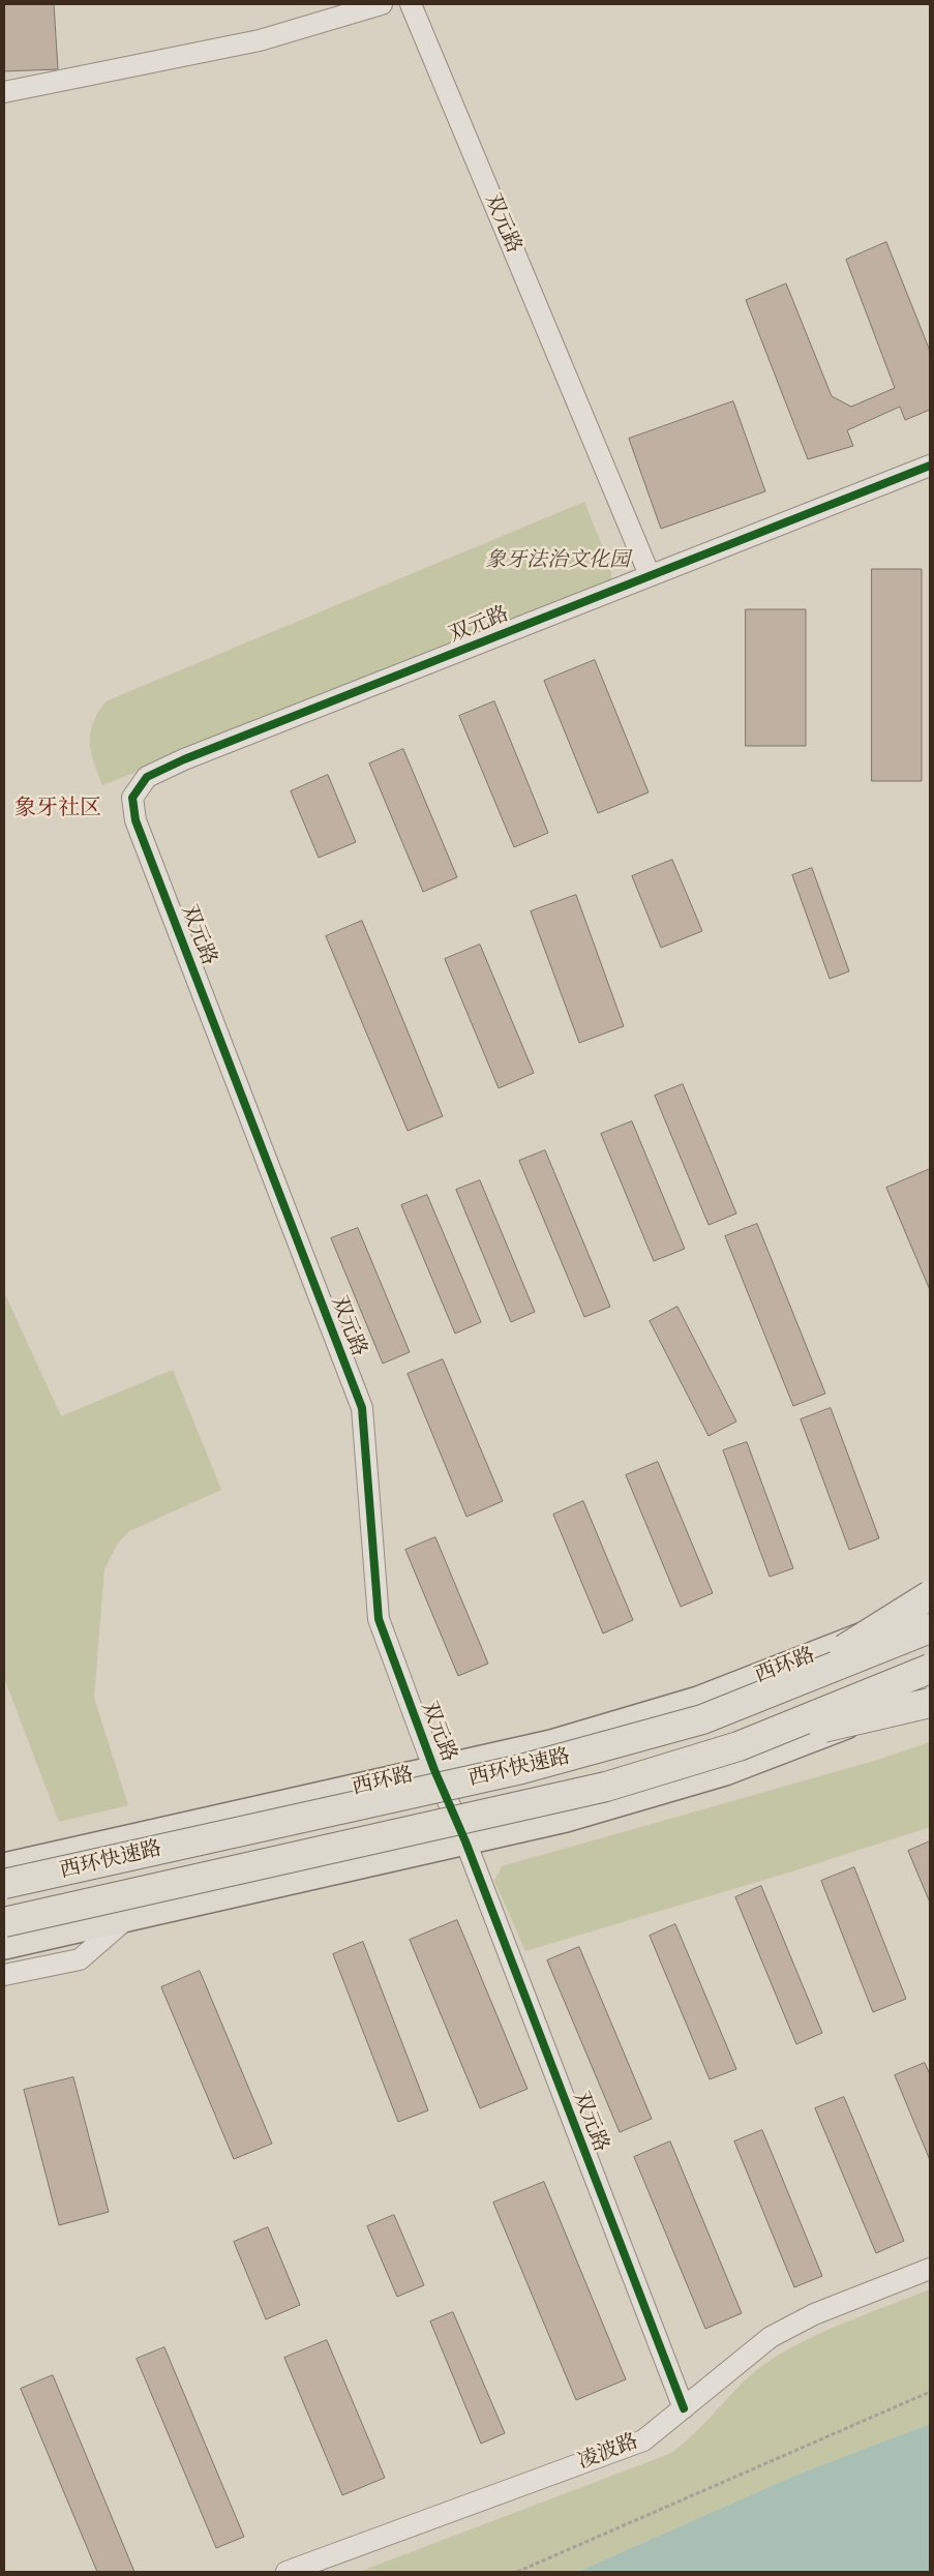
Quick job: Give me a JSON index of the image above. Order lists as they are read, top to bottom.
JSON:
{
  "streets": {
    "highway": ["西环快速路"],
    "main road": ["西环路"],
    "street": ["双元路", "凌波路"]
  },
  "crossings": [
    ["双元路", "西环路"],
    ["双元路", "凌波路"]
  ],
  "districts": ["象牙社区"],
  "parks": ["象牙法治文化园"]
}
